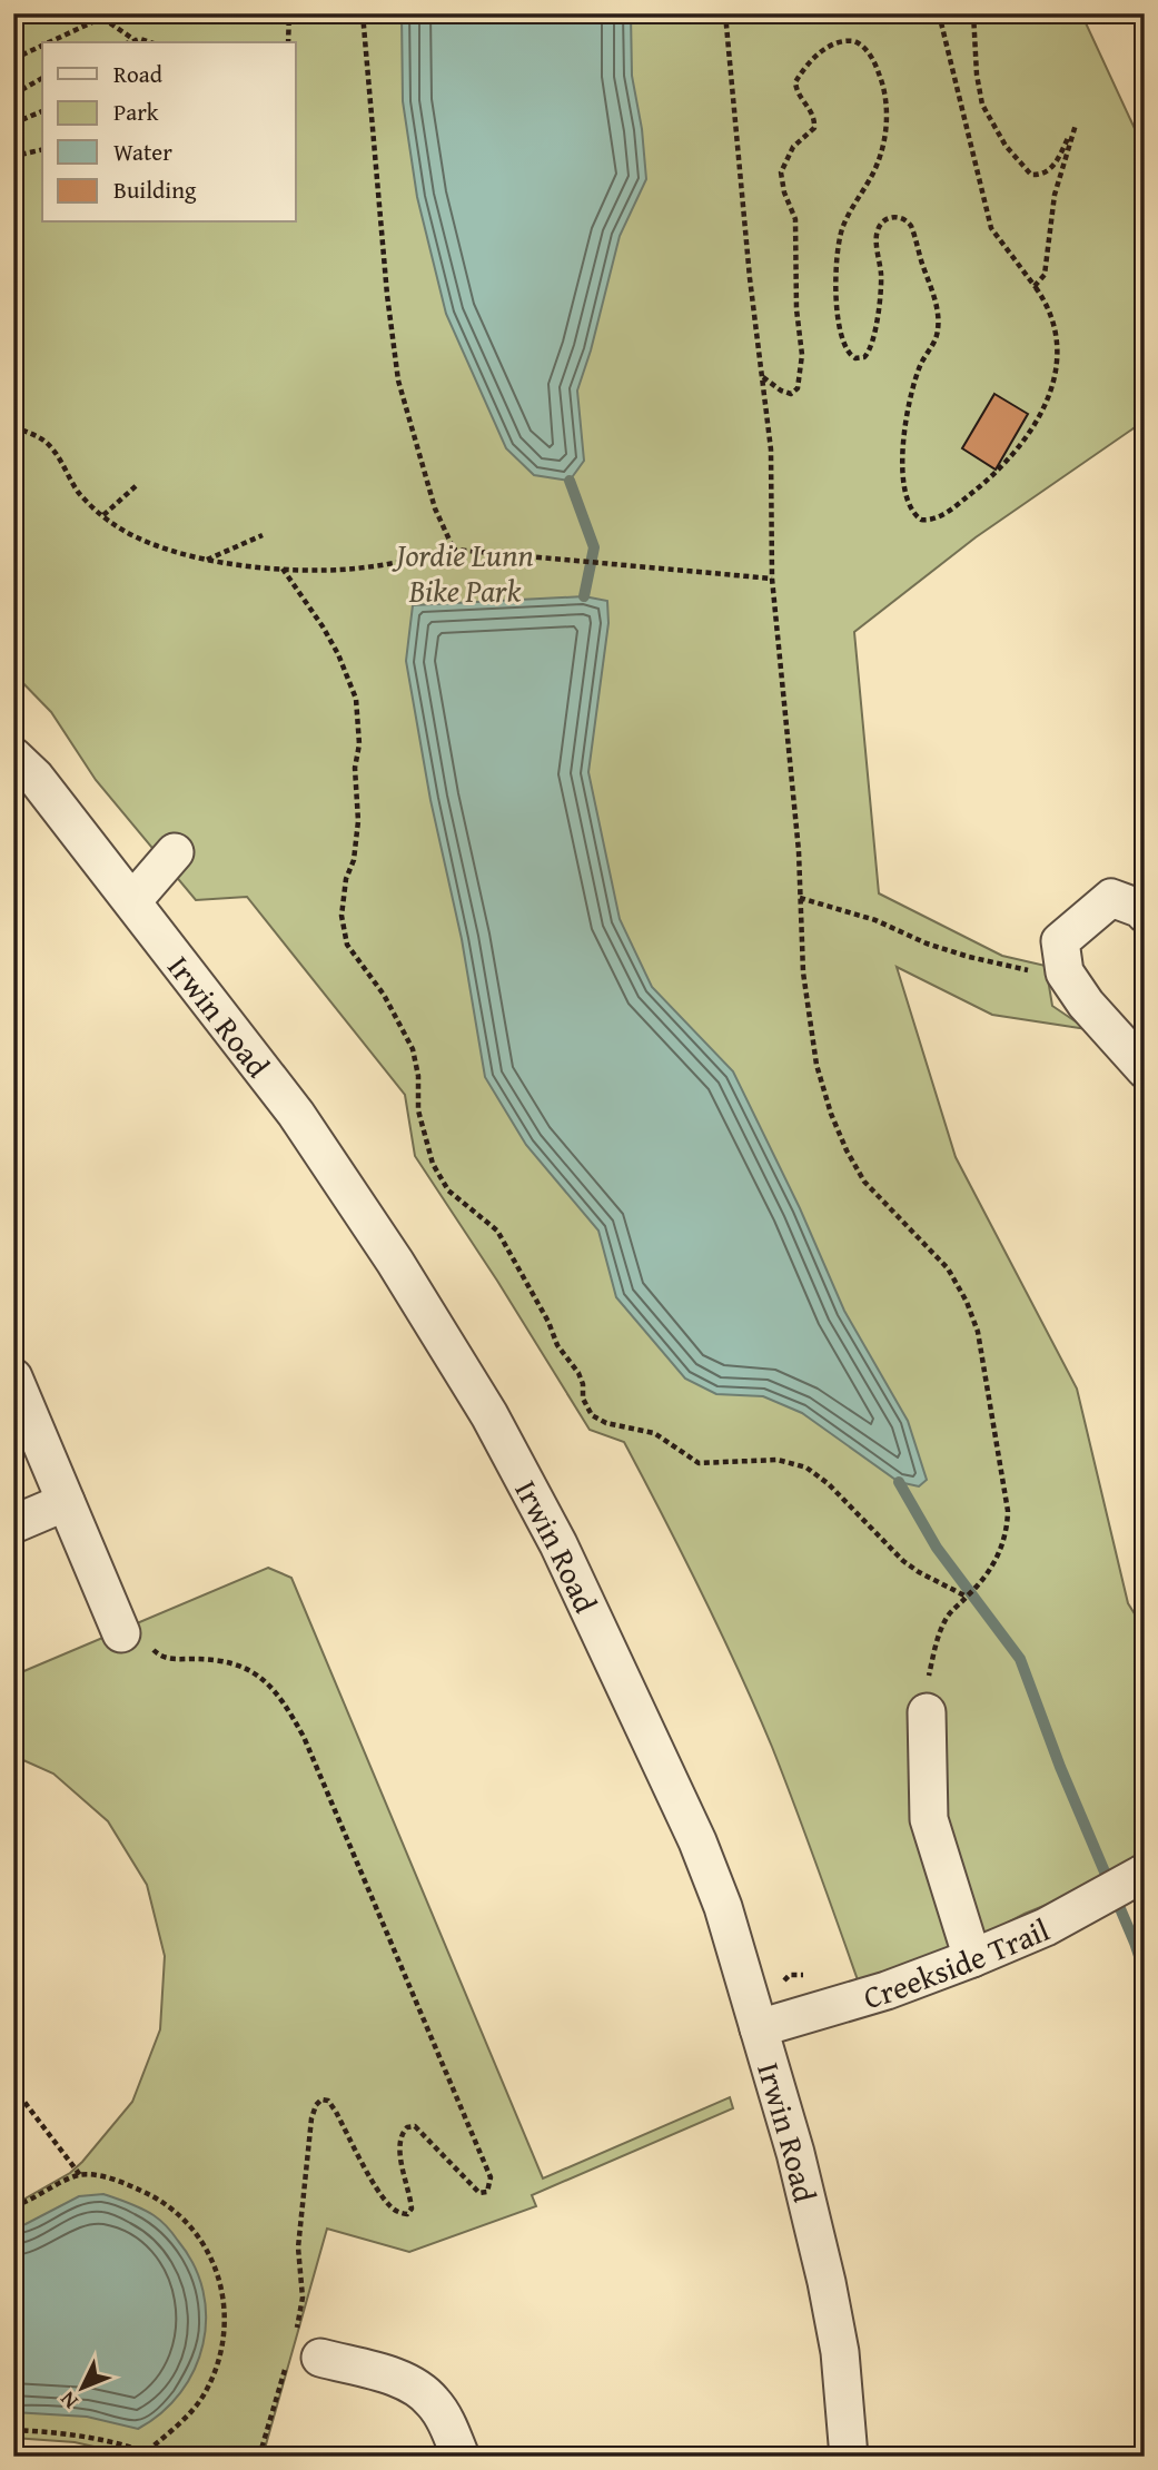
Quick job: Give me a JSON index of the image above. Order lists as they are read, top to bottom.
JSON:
{
  "streets": {
    "street": ["Irwin Road", "Creekside Trail"]
  },
  "crossings": [
    ["Irwin Road", "Creekside Trail"]
  ],
  "parks": ["Jordie Lunn Bike Park"],
  "legend": [
    "Road",
    "Park",
    "Water",
    "Building"
  ],
  "north": "bottom left"
}
